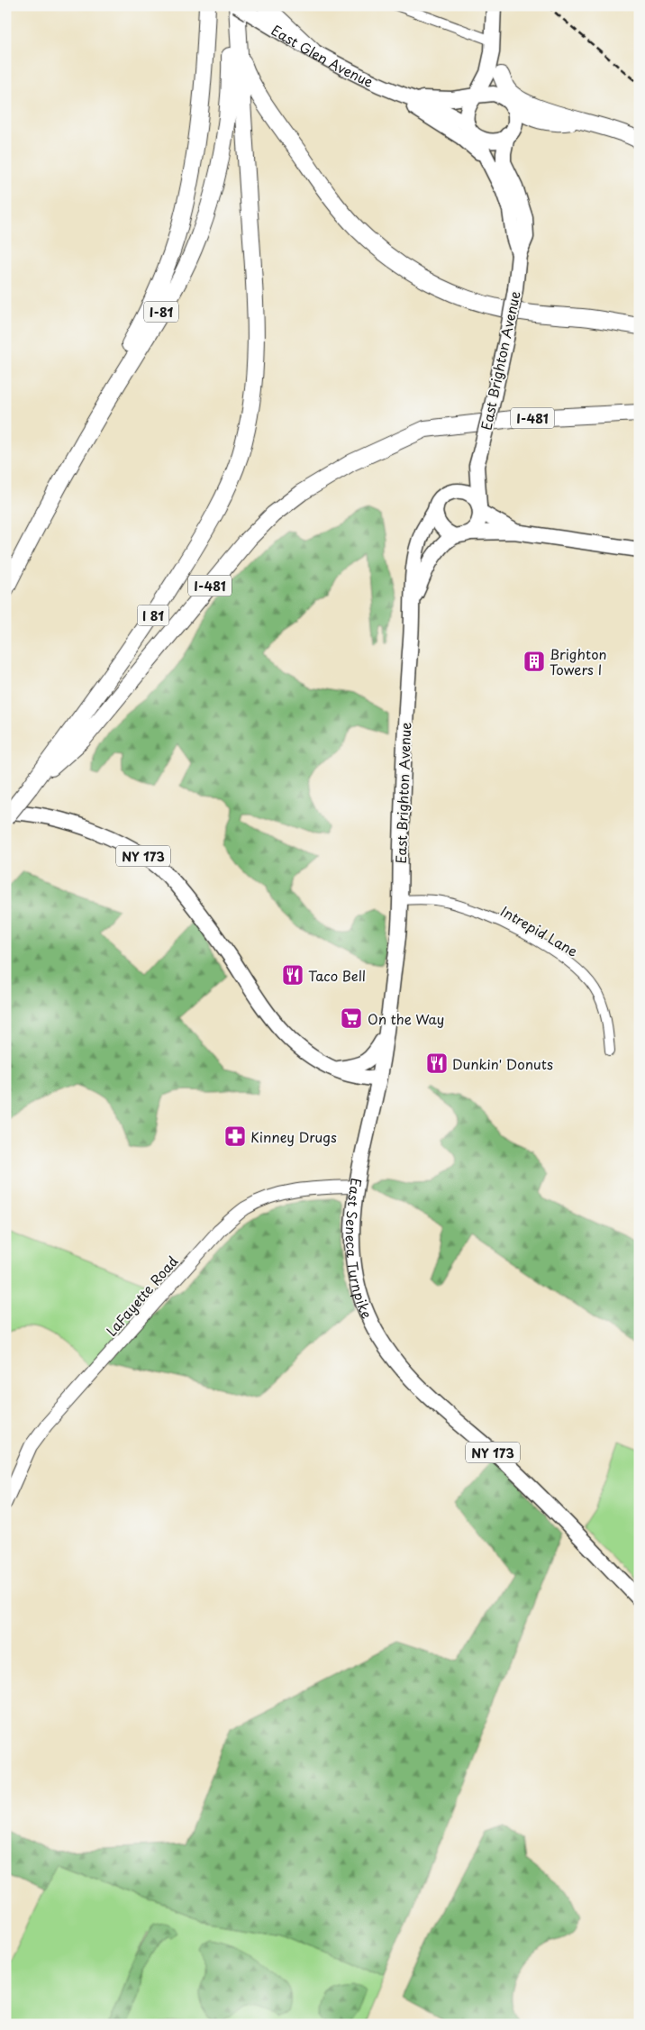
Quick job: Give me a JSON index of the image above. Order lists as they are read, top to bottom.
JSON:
{
  "streets": {
    "highway": ["I-81", "I-481", "I 81"],
    "main road": [
      "East Glen Avenue",
      "East Brighton Avenue",
      "NY 173",
      "East Seneca Turnpike"
    ],
    "street": ["Intrepid Lane", "LaFayette Road"]
  },
  "crossings": [
    ["East Glen Avenue", "East Brighton Avenue"],
    ["East Brighton Avenue", "NY 173"],
    ["East Brighton Avenue", "Intrepid Lane"],
    ["East Brighton Avenue", "East Seneca Turnpike"],
    ["I-481", "I 81"],
    ["NY 173", "East Seneca Turnpike"],
    ["East Seneca Turnpike", "LaFayette Road"]
  ],
  "places": {
    "building": ["Brighton Towers I"],
    "restaurant": ["Taco Bell", "Dunkin' Donuts"],
    "supermarket": ["On the Way"],
    "pharmacy": ["Kinney Drugs"]
  }
}
